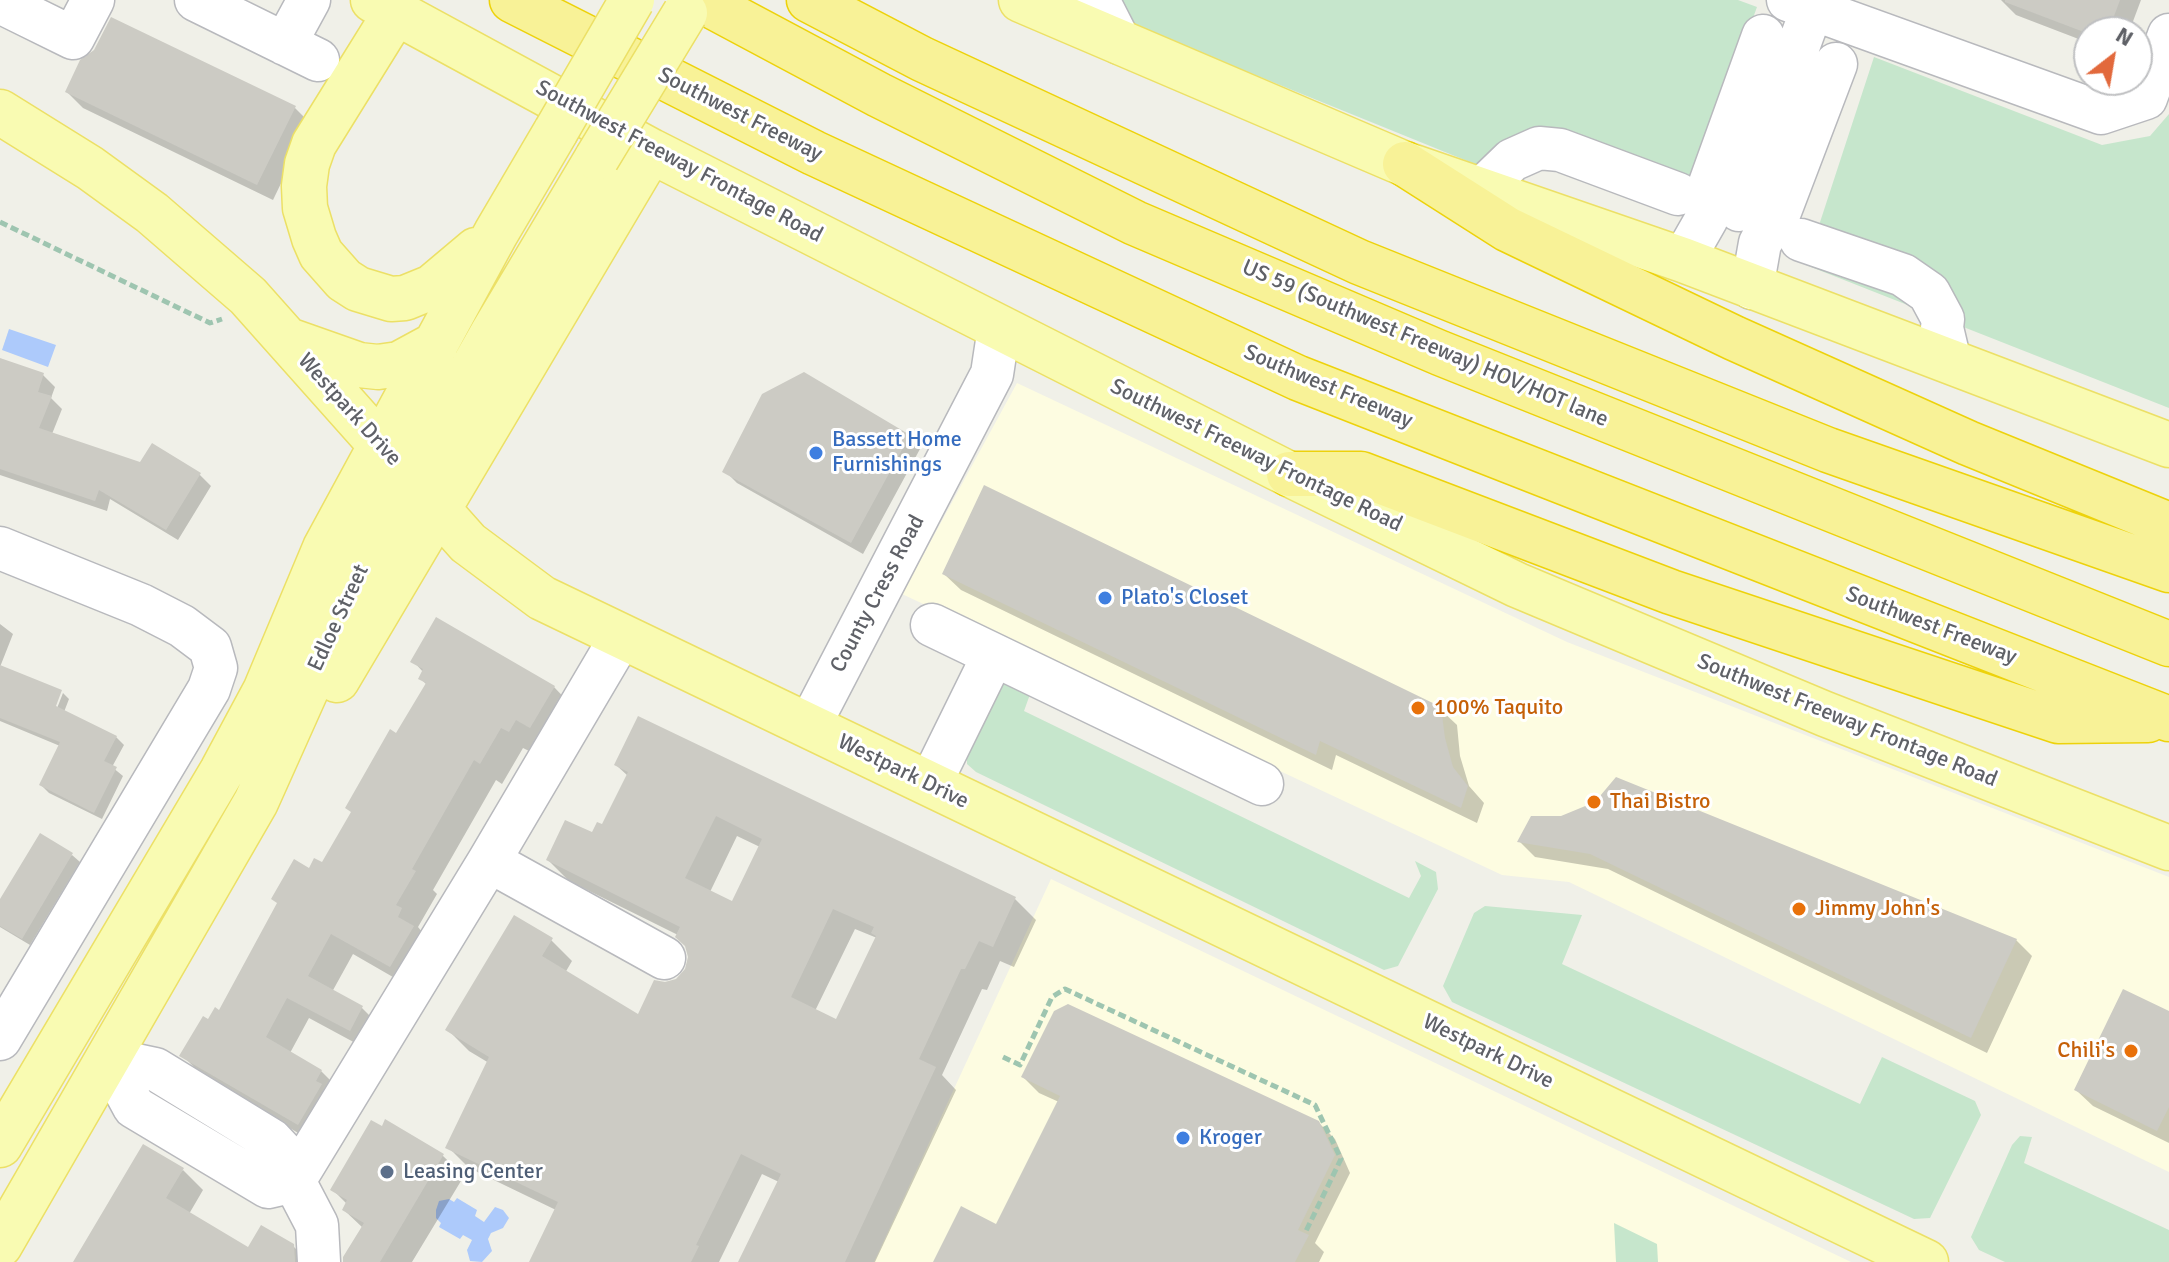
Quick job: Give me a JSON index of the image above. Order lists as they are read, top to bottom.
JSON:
{
  "streets": {
    "highway": ["Southwest Freeway", "US 59 (Southwest Freeway) HOV/HOT lane"],
    "main road": ["Southwest Freeway Frontage Road", "Westpark Drive", "Edloe Street"],
    "street": ["County Cress Road"]
  },
  "crossings": [
    ["Southwest Freeway Frontage Road", "County Cress Road"],
    ["Westpark Drive", "County Cress Road"],
    ["Westpark Drive", "Edloe Street"]
  ],
  "places": [
    "Bassett Home Furnishings",
    "Plato's Closet",
    "100% Taquito",
    "Thai Bistro",
    "Jimmy John's",
    "Chili's",
    "Kroger",
    "Leasing Center"
  ],
  "north": "top right"
}
